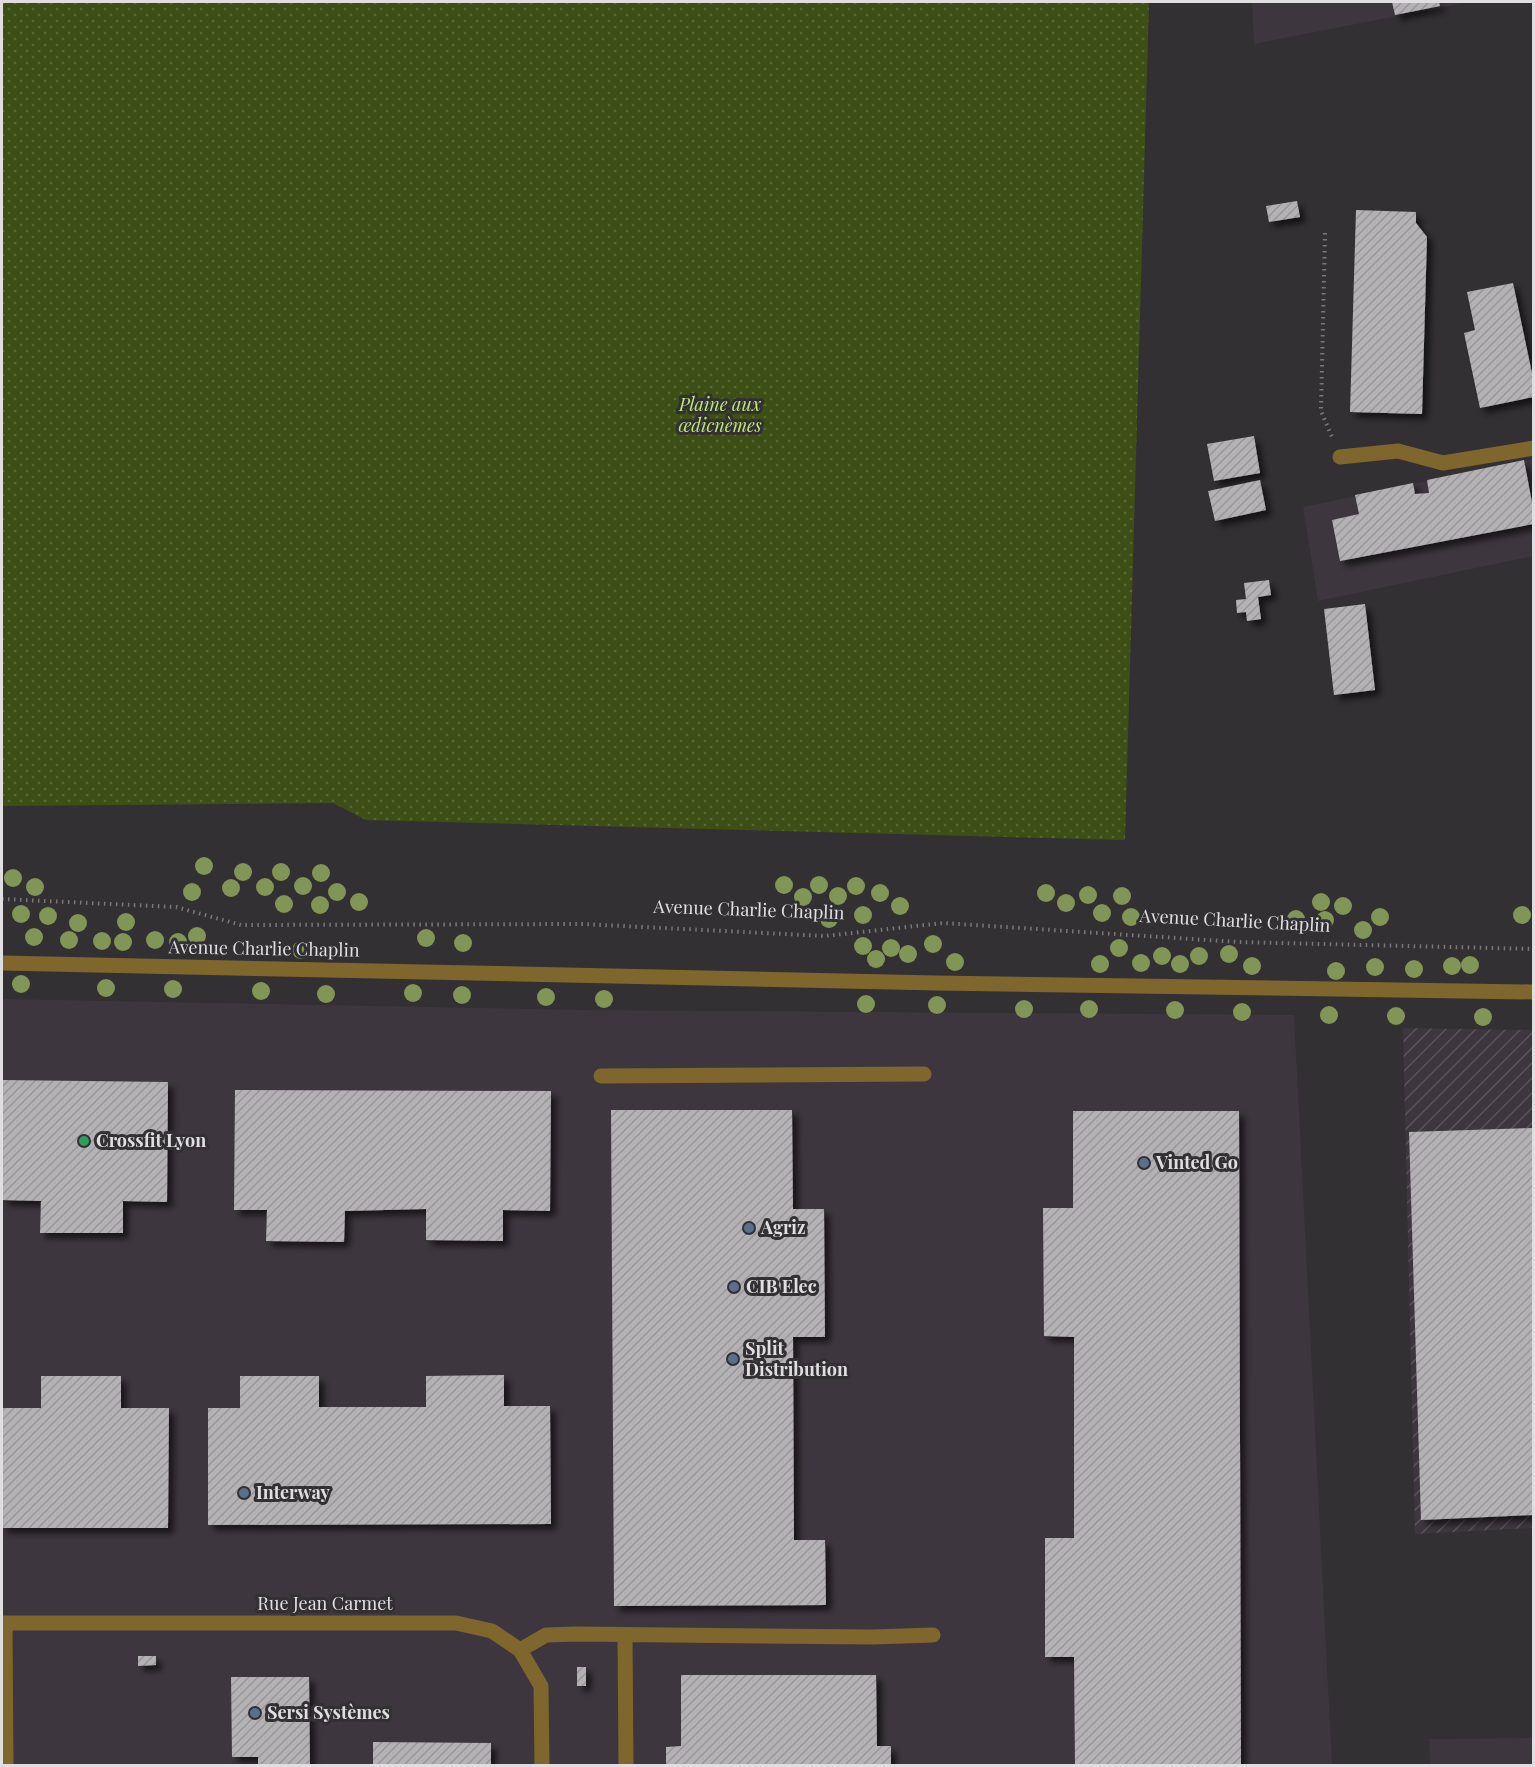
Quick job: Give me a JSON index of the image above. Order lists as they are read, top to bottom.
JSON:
{
  "streets": {
    "street": ["Avenue Charlie Chaplin", "Rue Jean Carmet"]
  },
  "parks": ["Plaine aux œdicnèmes"],
  "places": [
    "Crossfit Lyon",
    "Vinted Go",
    "Agriz",
    "CIB Elec",
    "Split Distribution",
    "Interway",
    "Sersi Systèmes"
  ]
}
